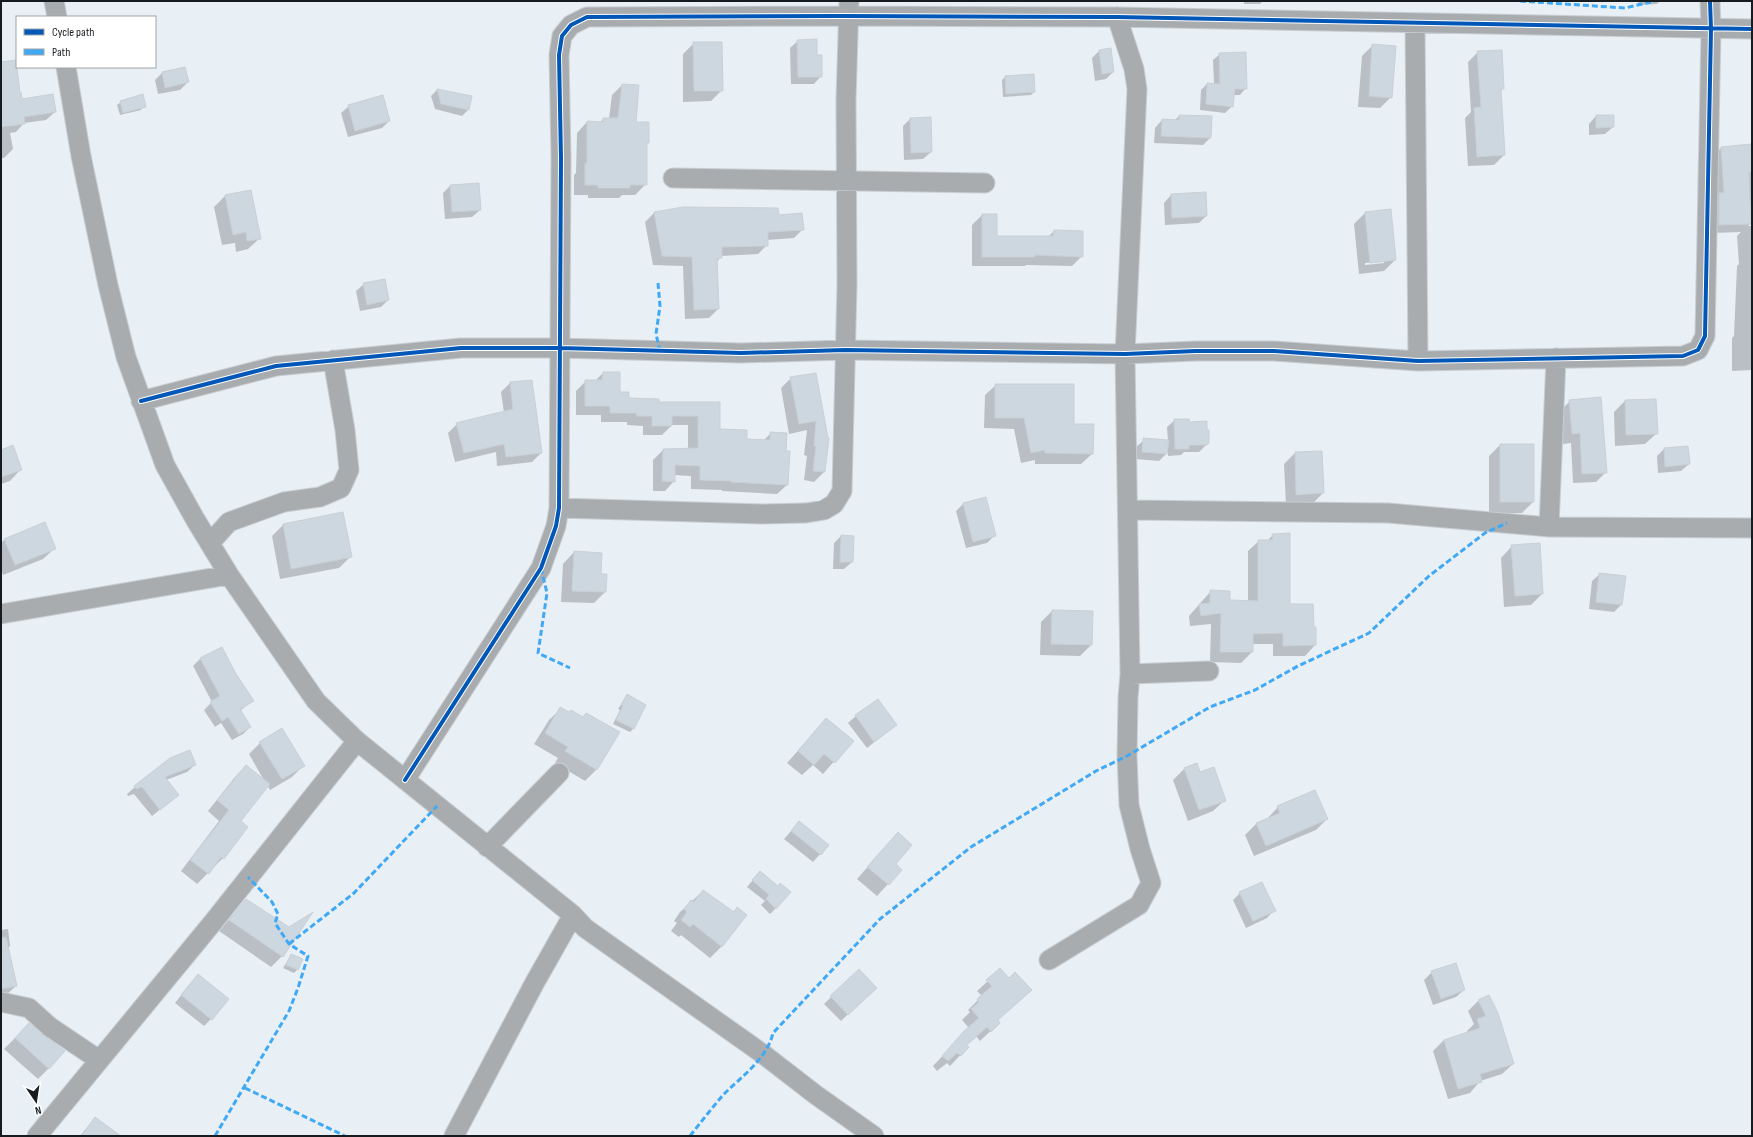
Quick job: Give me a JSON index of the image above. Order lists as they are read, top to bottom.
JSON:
{
  "legend": ["Cycle path", "Path"],
  "north": "bottom"
}
